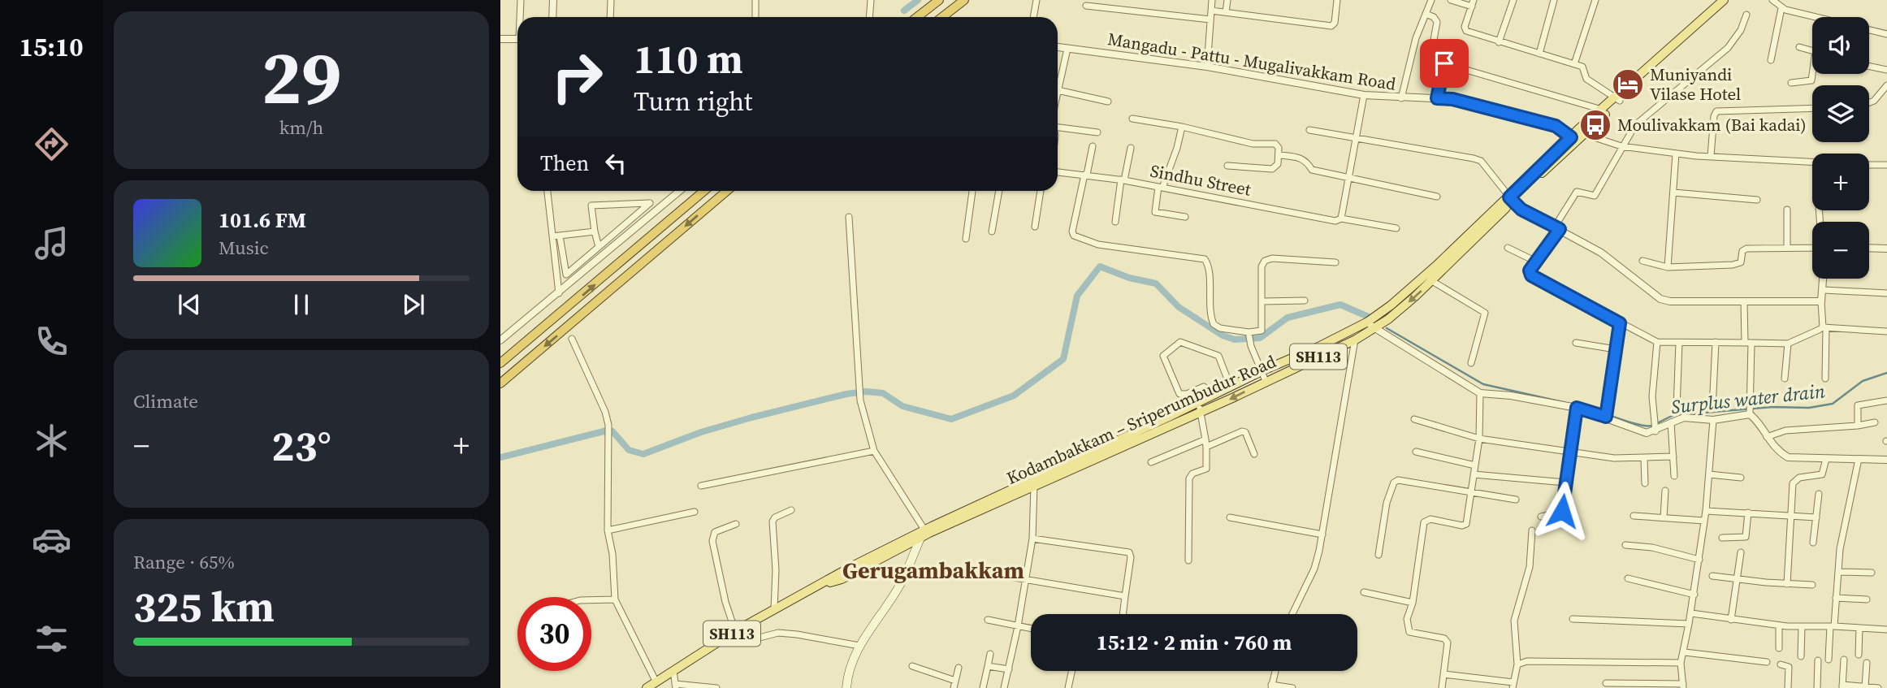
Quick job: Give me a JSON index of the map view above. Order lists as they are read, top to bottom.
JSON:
{
  "streets": {
    "main road": ["SH113", "Kodambakkam – Sriperumbudur Road"],
    "street": ["Mangadu - Pattu - Mugalivakkam Road", "Sindhu Street"]
  },
  "crossings": [
    ["Mangadu - Pattu - Mugalivakkam Road", "Kodambakkam – Sriperumbudur Road"]
  ],
  "districts": ["Gerugambakkam"],
  "water": ["Surplus water drain"],
  "places": {
    "hotel": ["Muniyandi Vilase Hotel"],
    "bus stop": ["Moulivakkam (Bai kadai)"]
  },
  "page": {
    "tabs": "15:10",
    "tile": [
      ["29", "km/h"],
      "Climate",
      ["Range · 65%", "325 km"]
    ],
    "map_buttons": ["+", "−"],
    "turn": ["110 m", "Turn right"],
    "then": "Then",
    "song": ["101.6 FM", "Music"],
    "heat": ["−", "23°", "+"],
    "limit": "30",
    "trip": "15:12 · 2 min · 760 m"
  }
}
